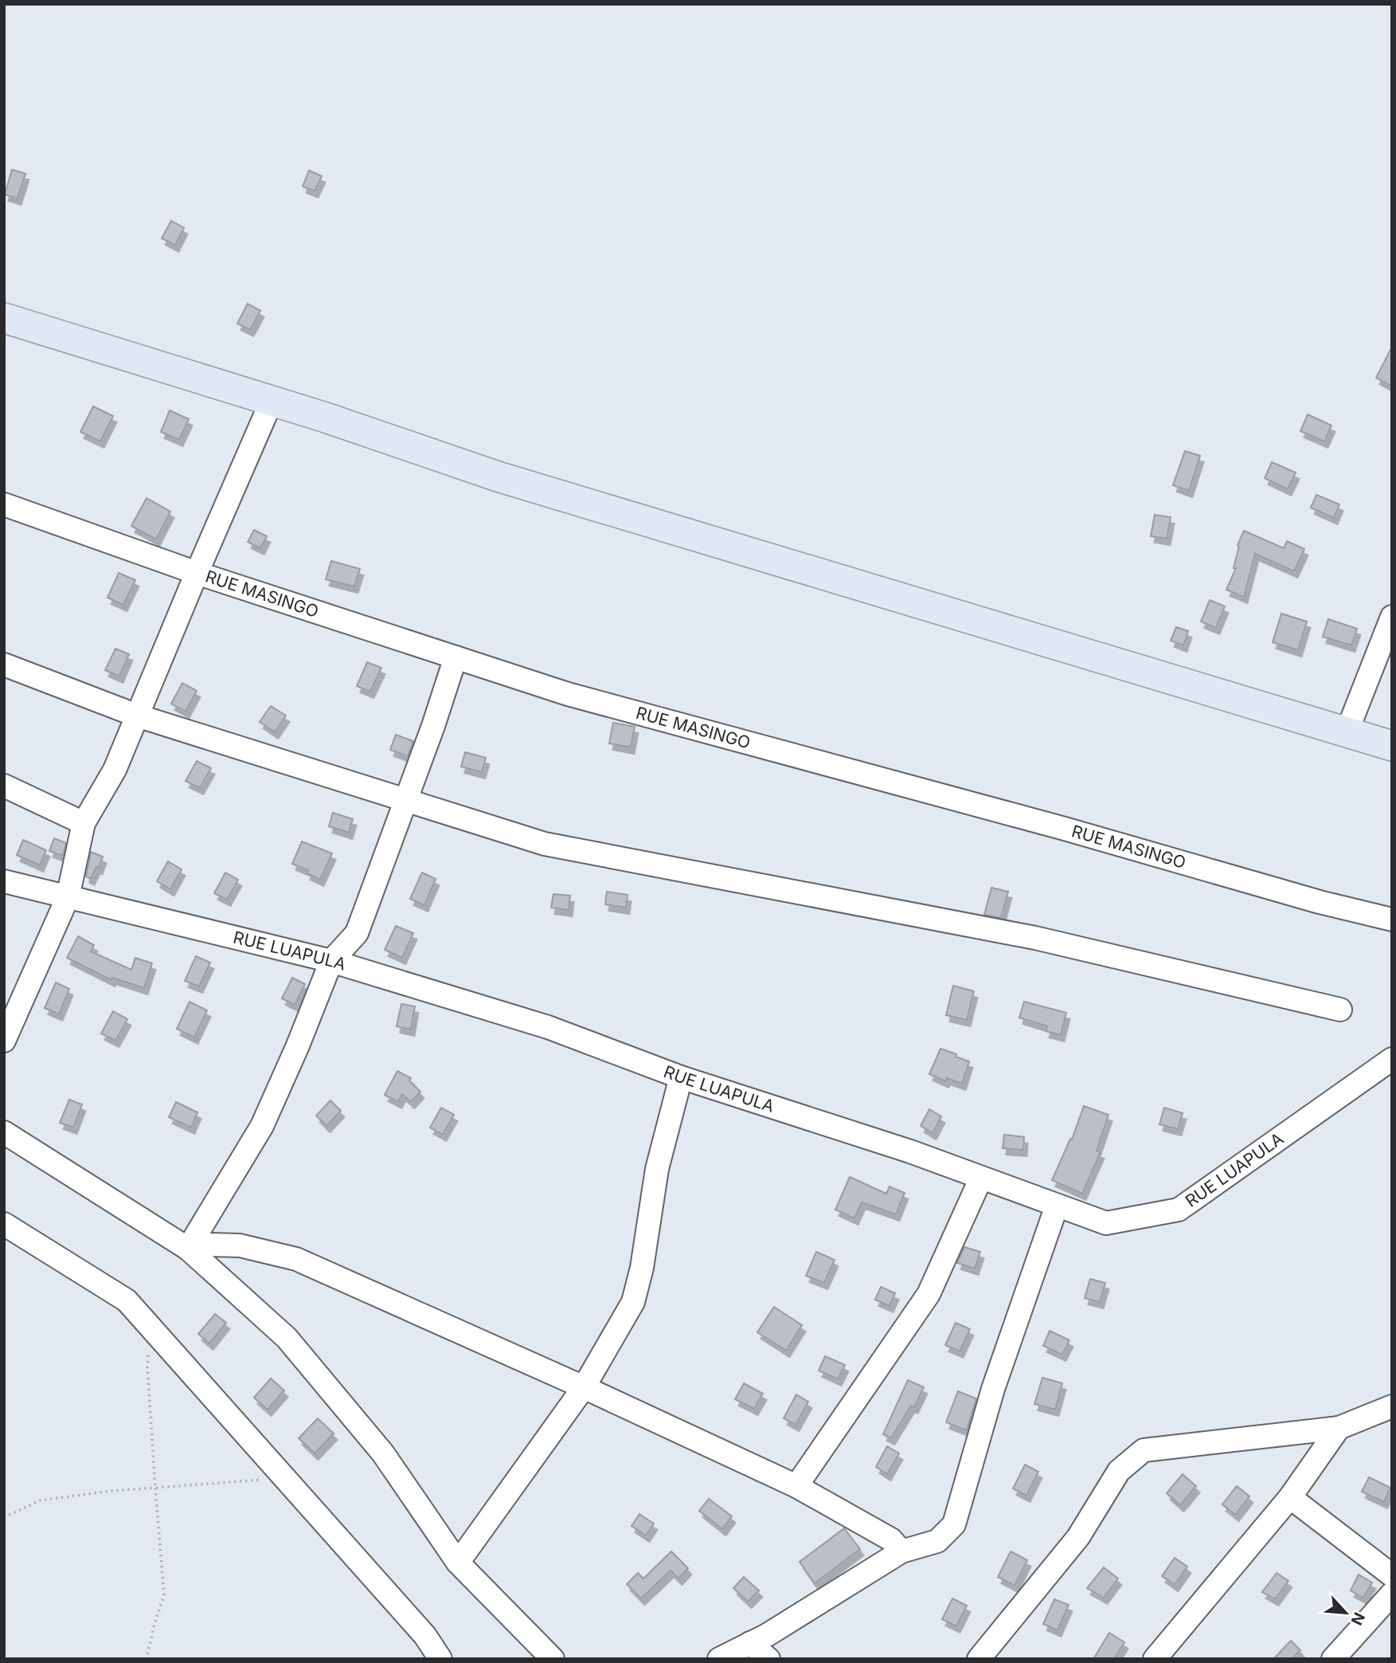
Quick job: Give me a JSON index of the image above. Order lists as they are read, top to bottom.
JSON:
{
  "streets": {
    "street": ["RUE MASINGO", "RUE LUAPULA"]
  },
  "north": "bottom right"
}
